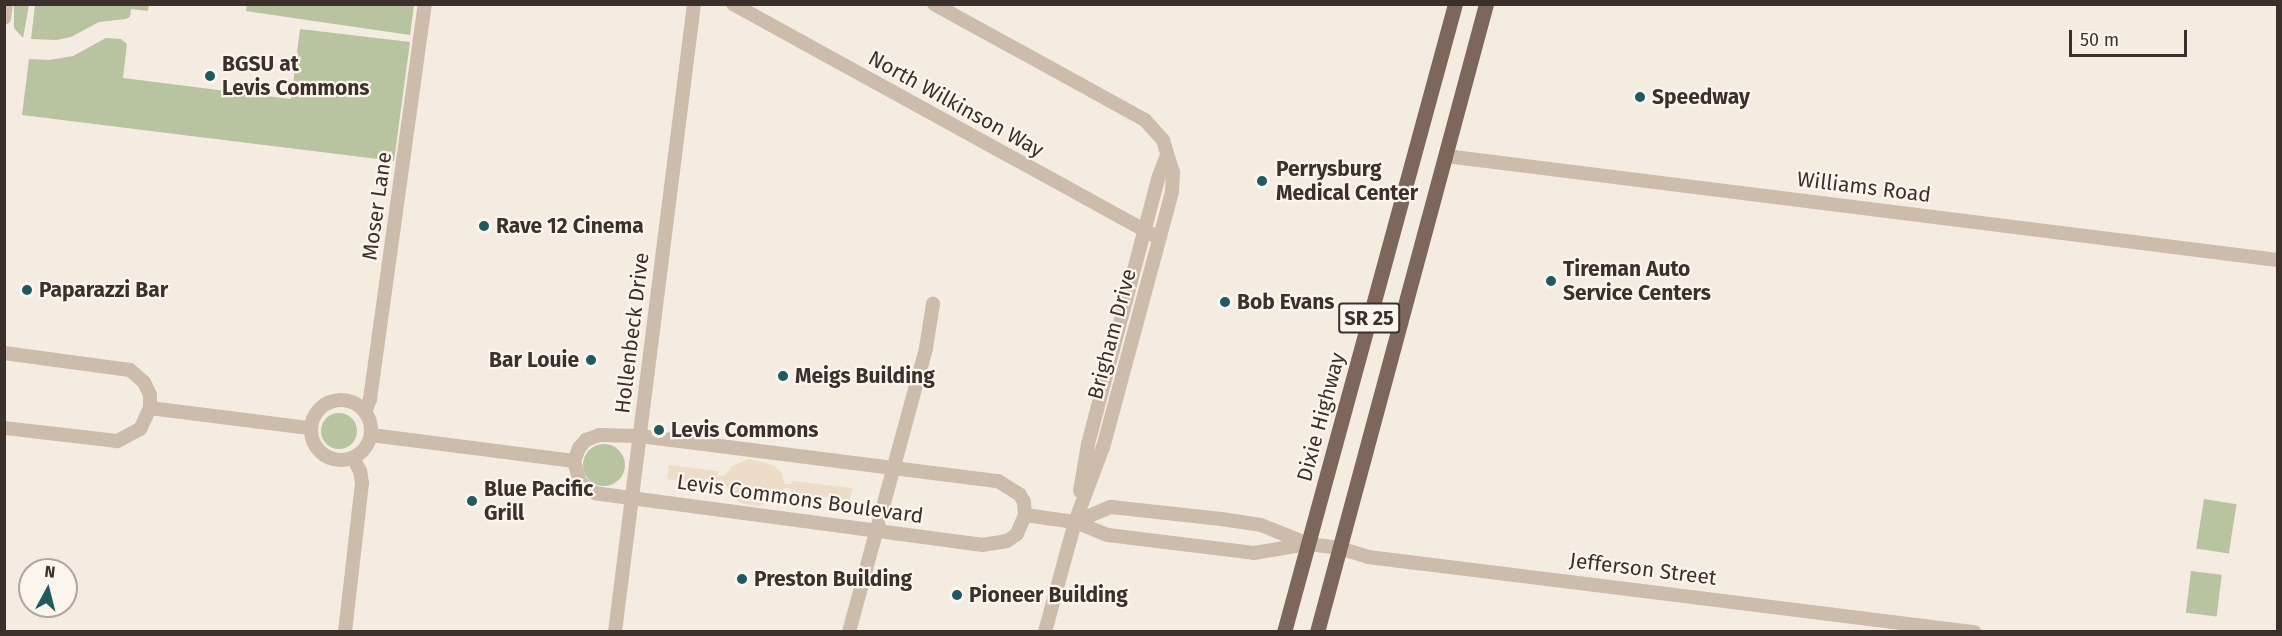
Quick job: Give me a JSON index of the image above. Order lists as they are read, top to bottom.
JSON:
{
  "streets": {
    "main road": ["SR 25", "Dixie Highway"],
    "street": [
      "North Wilkinson Way",
      "Williams Road",
      "Moser Lane",
      "Hollenbeck Drive",
      "Brigham Drive",
      "Levis Commons Boulevard",
      "Jefferson Street"
    ]
  },
  "crossings": [
    ["North Wilkinson Way", "Brigham Drive"],
    ["Williams Road", "SR 25"],
    ["SR 25", "Jefferson Street"],
    ["Hollenbeck Drive", "Levis Commons Boulevard"],
    ["Dixie Highway", "Jefferson Street"]
  ],
  "places": [
    "BGSU at Levis Commons",
    "Speedway",
    "Perrysburg Medical Center",
    "Rave 12 Cinema",
    "Tireman Auto Service Centers",
    "Paparazzi Bar",
    "Bob Evans",
    "Bar Louie",
    "Meigs Building",
    "Levis Commons",
    "Blue Pacific Grill",
    "Preston Building",
    "Pioneer Building"
  ],
  "scale_bar": "50 m",
  "north": "top"
}
